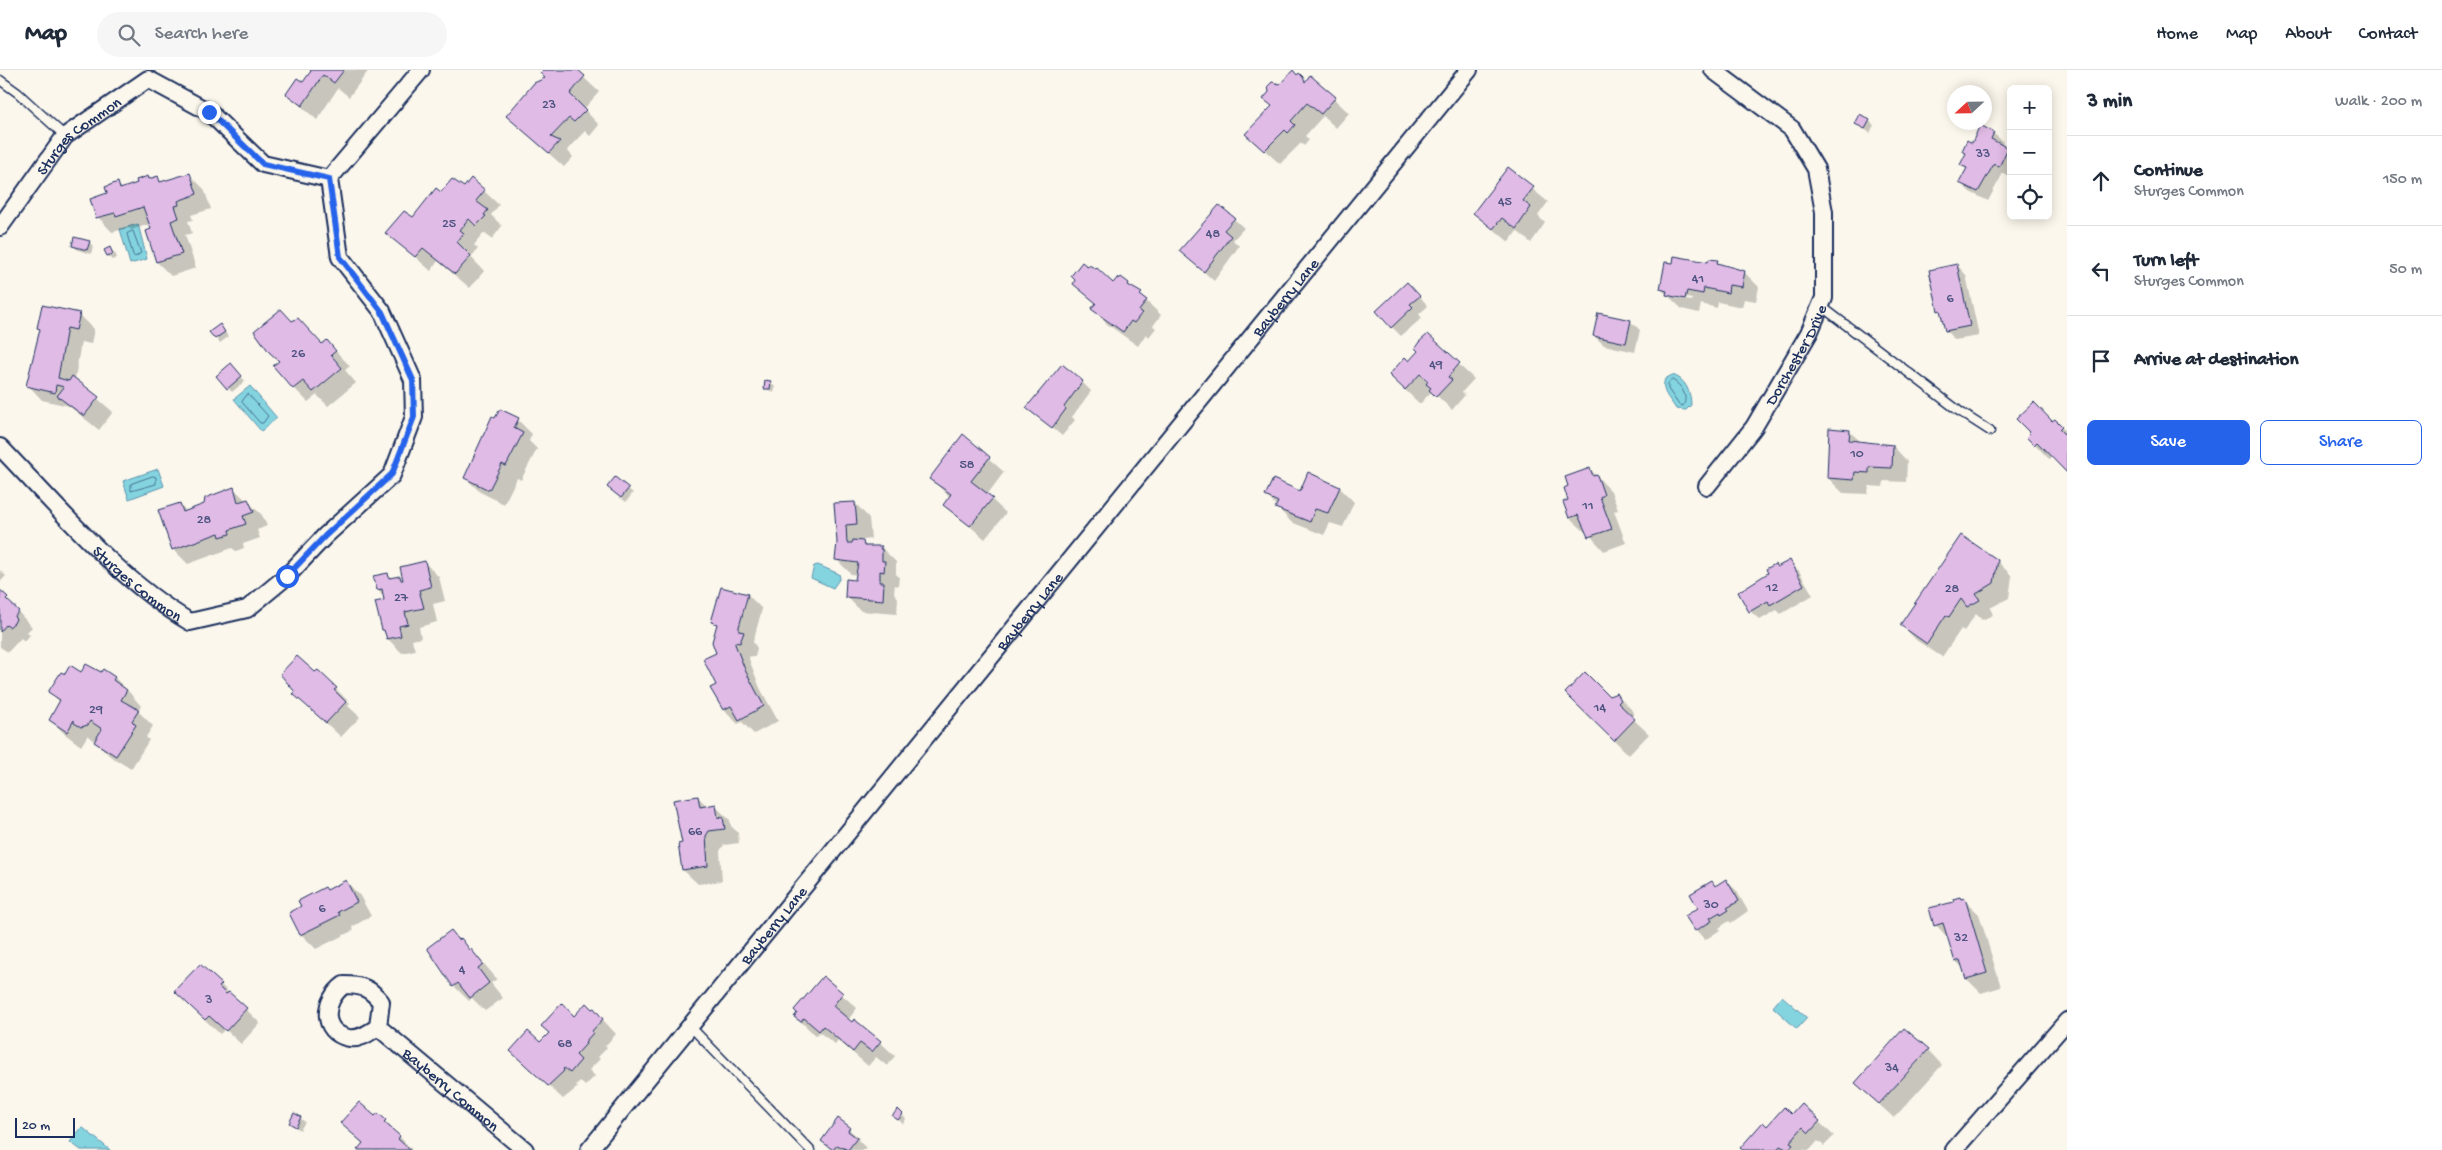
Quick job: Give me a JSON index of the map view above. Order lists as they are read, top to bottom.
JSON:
{
  "streets": {
    "street": [
      "Sturges Common",
      "Bayberry Lane",
      "Dorchester Drive",
      "Bayberry Common"
    ]
  },
  "house_numbers": [
    "23",
    "33",
    "45",
    "25",
    "48",
    "41",
    "6",
    "26",
    "49",
    "10",
    "58",
    "11",
    "28",
    "12",
    "28",
    "27",
    "14",
    "29",
    "66",
    "30",
    "6",
    "32",
    "4",
    "3",
    "68",
    "34"
  ],
  "scale_bar": "20 m",
  "north": "left",
  "page": {
    "header": "Map",
    "search": "Search here",
    "nav": [
      "Home",
      "Map",
      "About",
      "Contact"
    ],
    "heading": ["3 min", "Walk · 200 m"],
    "map_buttons": ["+", "−"],
    "list": [
      ["Continue", "Sturges Common", "150 m"],
      ["Turn left", "Sturges Common", "50 m"],
      "Arrive at destination"
    ],
    "buttons": ["Save", "Share"],
    "scale": "20 m"
  }
}
